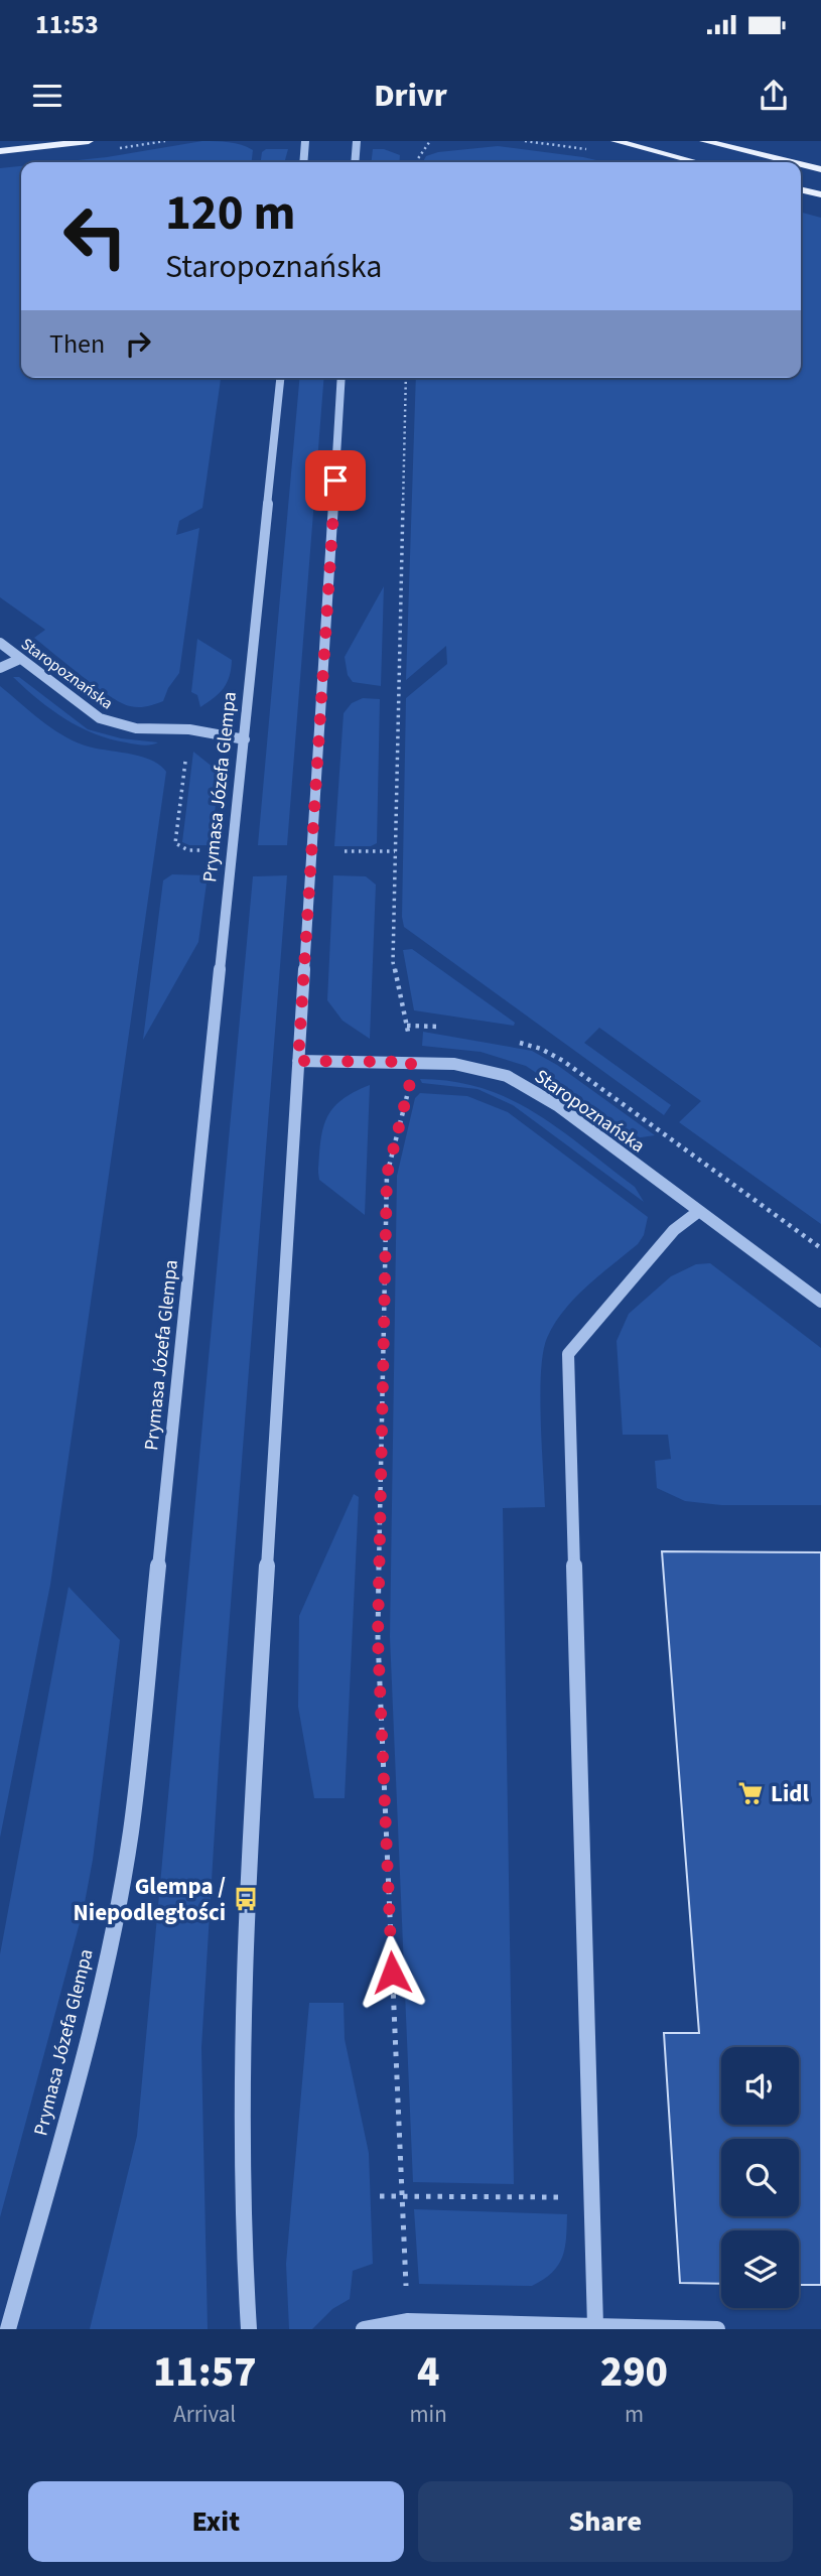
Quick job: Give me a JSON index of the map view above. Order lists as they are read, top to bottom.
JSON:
{
  "streets": {
    "street": ["Staropoznańska", "Prymasa Józefa Glempa"]
  },
  "crossings": [
    ["Staropoznańska", "Prymasa Józefa Glempa"]
  ],
  "places": {
    "supermarket": ["Lidl"],
    "bus stop": ["Glempa / Niepodległości"]
  },
  "page": {
    "status": "11:53",
    "header": "Drivr",
    "turn": ["120 m", "Staropoznańska"],
    "then": "Then",
    "eta": [
      "11:57",
      "Arrival",
      "4",
      "min",
      "290",
      "m"
    ],
    "buttons": ["Exit", "Share"]
  }
}
